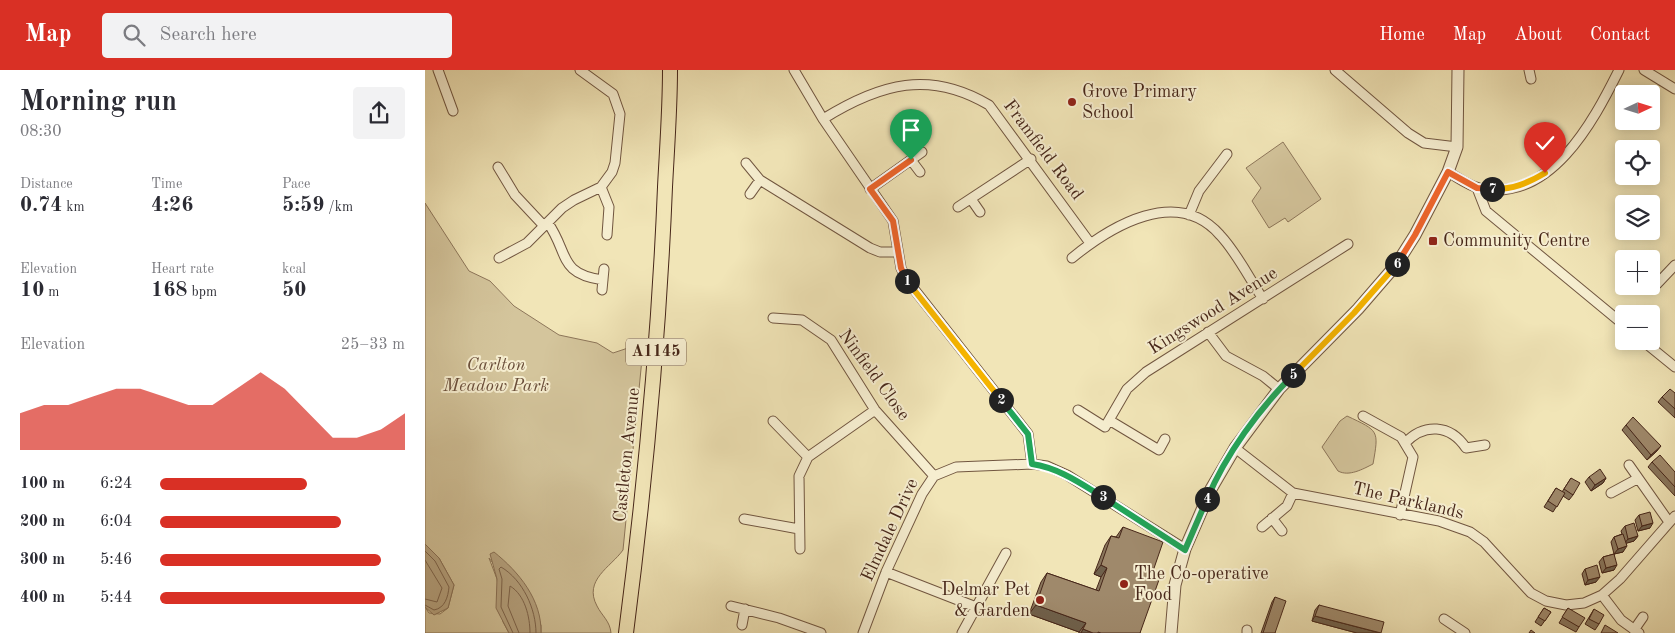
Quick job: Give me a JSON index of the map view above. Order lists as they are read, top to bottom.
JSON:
{
  "streets": {
    "main road": ["A1145", "Castleton Avenue"],
    "street": [
      "Framfield Road",
      "Kingswood Avenue",
      "Ninfield Close",
      "The Parklands",
      "Elmdale Drive"
    ]
  },
  "crossings": [
    ["Ninfield Close", "Elmdale Drive"]
  ],
  "parks": ["Carlton Meadow Park"],
  "places": {
    "other": ["Grove Primary School", "The Co-operative Food", "Delmar Pet & Garden"],
    "transit": ["Community Centre"]
  },
  "north": "right",
  "page": {
    "header": "Map",
    "search": "Search here",
    "nav": [
      "Home",
      "Map",
      "About",
      "Contact"
    ],
    "heading": ["Morning run", "08:30"],
    "map_buttons": ["+", "−"],
    "stats": [
      ["Distance", "0.74 km"],
      ["Time", "4:26"],
      ["Pace", "5:59 /km"],
      ["Elevation", "10 m"],
      ["Heart rate", "168 bpm"],
      ["kcal", "50"]
    ],
    "pins": [
      "7",
      "6",
      "1",
      "5",
      "2",
      "3",
      "4"
    ],
    "chart": ["Elevation", "25–33 m"],
    "list": [
      {
        "name": "100 m",
        "note": "6:24"
      },
      {
        "name": "200 m",
        "note": "6:04"
      },
      {
        "name": "300 m",
        "note": "5:46"
      },
      {
        "name": "400 m",
        "note": "5:44"
      }
    ]
  }
}
